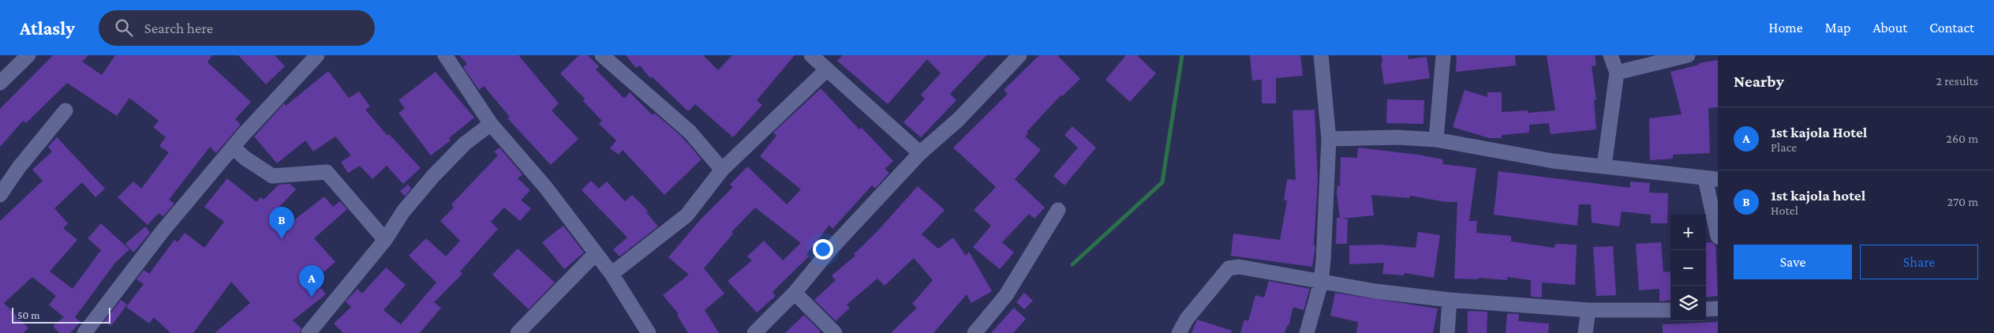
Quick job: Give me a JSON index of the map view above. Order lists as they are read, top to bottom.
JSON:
{
  "scale_bar": "50 m",
  "page": {
    "header": "Atlasly",
    "search": "Search here",
    "nav": [
      "Home",
      "Map",
      "About",
      "Contact"
    ],
    "heading": ["Nearby", "2 results"],
    "list": [
      {
        "mark": "A",
        "name": "1st kajola Hotel",
        "note": "Place",
        "value": "260 m"
      },
      {
        "mark": "B",
        "name": "1st kajola hotel",
        "note": "Hotel",
        "value": "270 m"
      }
    ],
    "pins": ["B", "A"],
    "map_buttons": ["+", "−"],
    "buttons": ["Save", "Share"],
    "scale": "50 m"
  }
}
